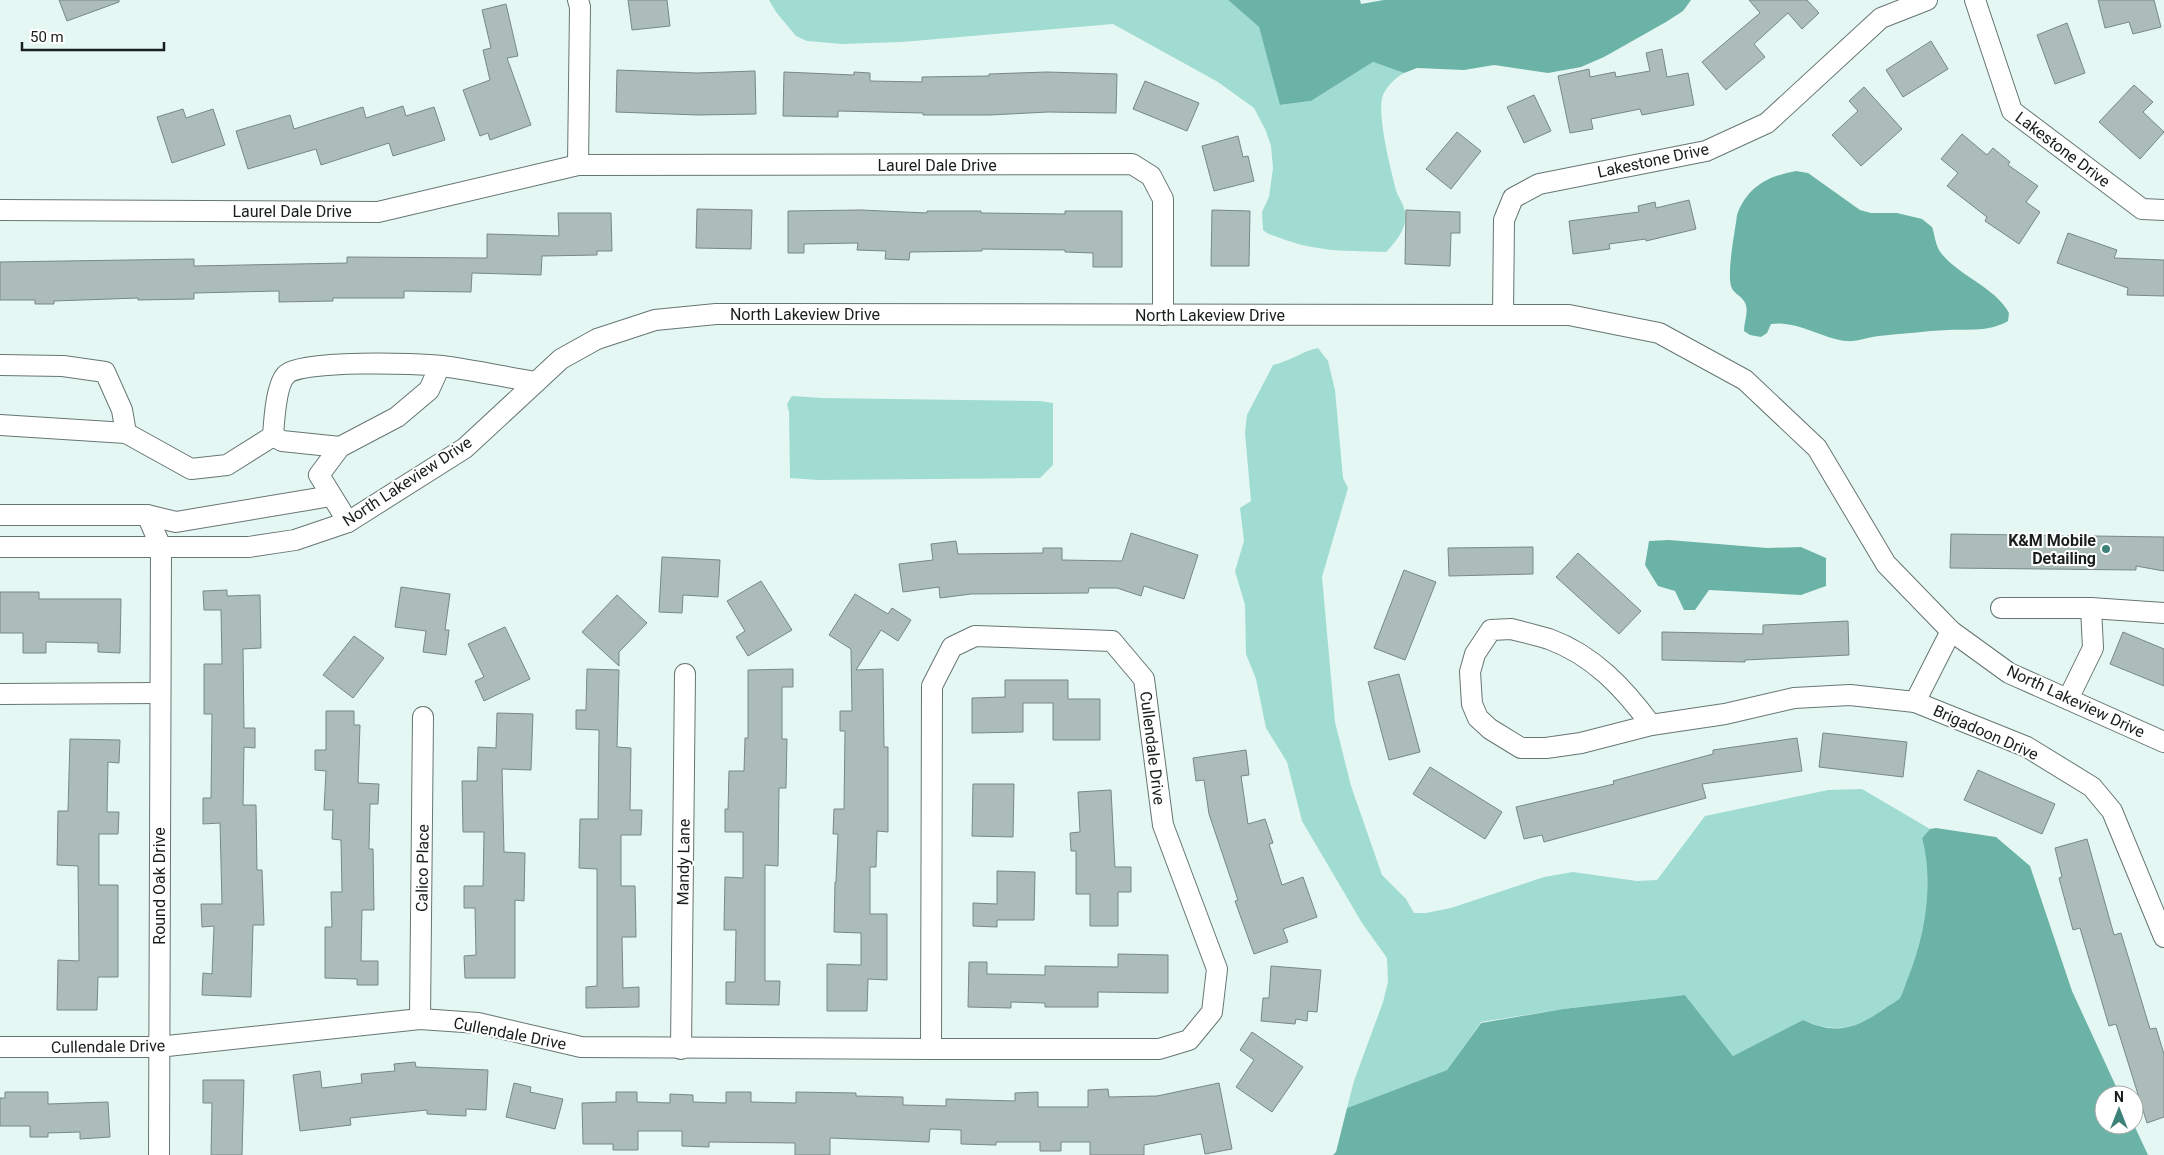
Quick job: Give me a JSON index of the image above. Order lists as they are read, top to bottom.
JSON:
{
  "streets": {
    "street": [
      "Lakestone Drive",
      "Laurel Dale Drive",
      "North Lakeview Drive",
      "Brigadoon Drive",
      "Cullendale Drive",
      "Mandy Lane",
      "Calico Place",
      "Round Oak Drive"
    ]
  },
  "crossings": [
    ["Lakestone Drive", "North Lakeview Drive"],
    ["Laurel Dale Drive", "North Lakeview Drive"],
    ["North Lakeview Drive", "Brigadoon Drive"],
    ["North Lakeview Drive", "Round Oak Drive"],
    ["Cullendale Drive", "Mandy Lane"],
    ["Cullendale Drive", "Calico Place"],
    ["Cullendale Drive", "Round Oak Drive"]
  ],
  "places": ["K&M Mobile Detailing"],
  "scale_bar": "50 m",
  "north": "top"
}
